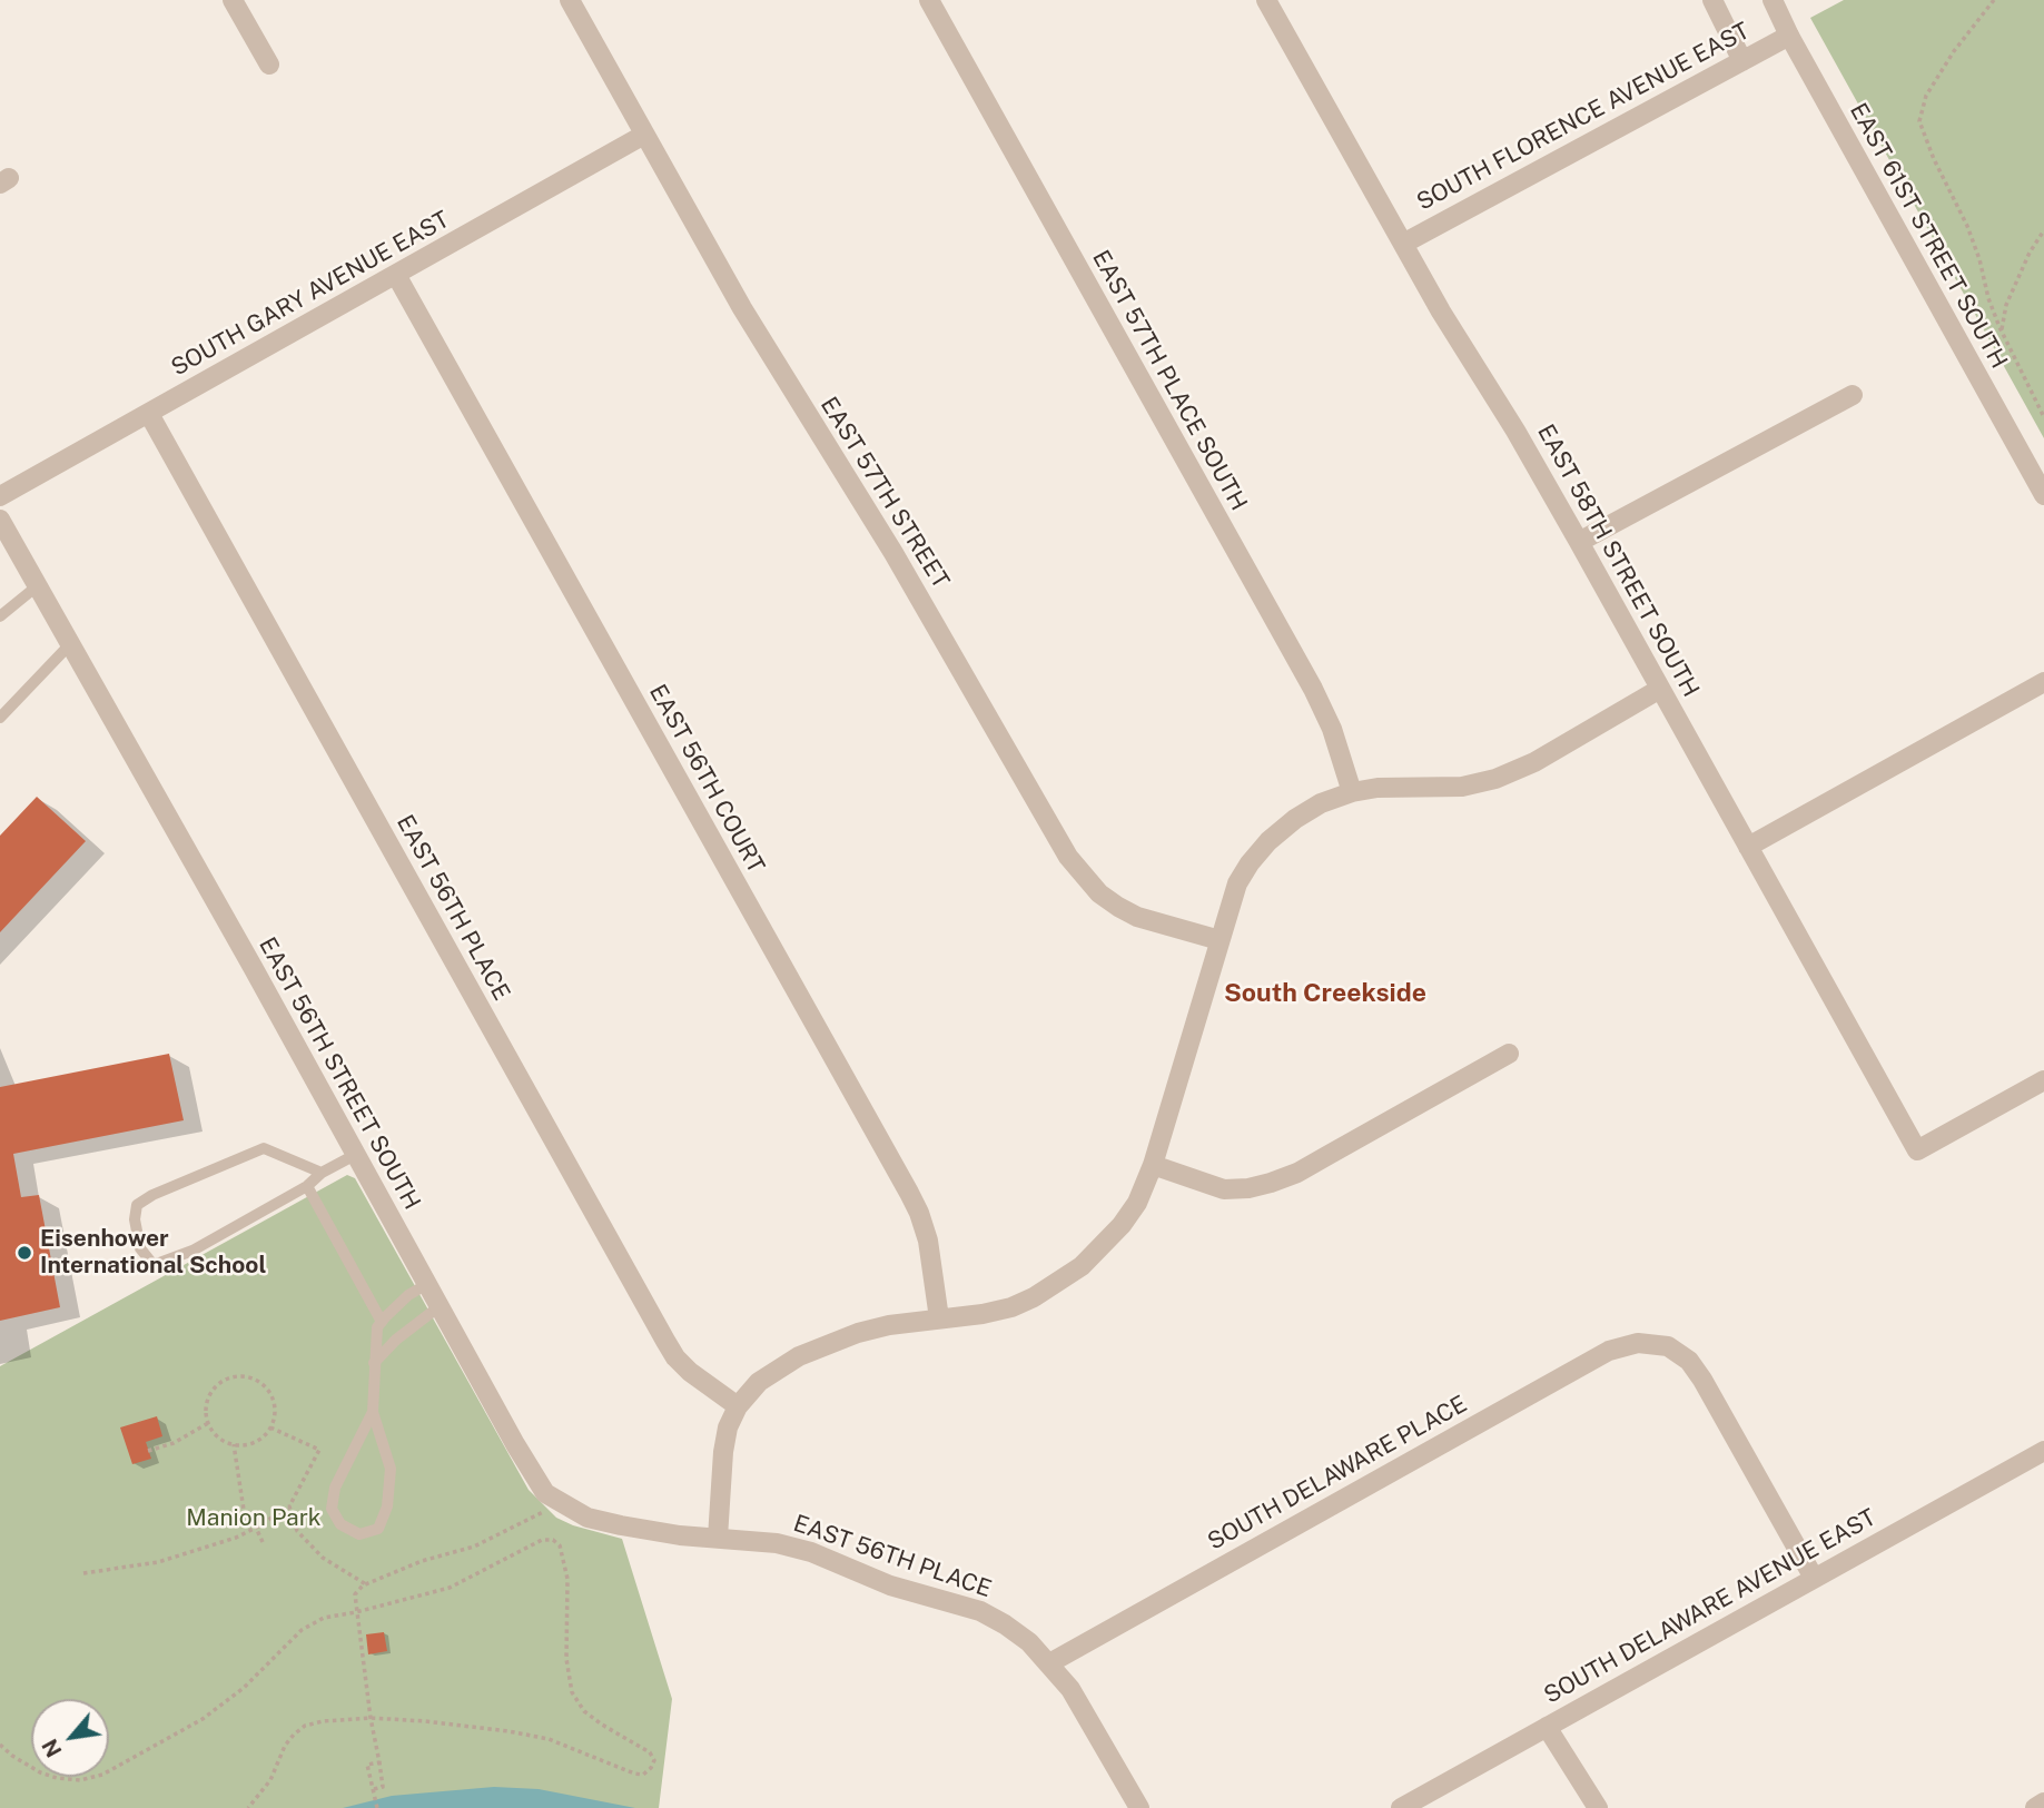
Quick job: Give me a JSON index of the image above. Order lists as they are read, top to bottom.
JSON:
{
  "streets": {
    "street": [
      "SOUTH FLORENCE AVENUE EAST",
      "EAST 61ST STREET SOUTH",
      "SOUTH GARY AVENUE EAST",
      "EAST 57TH PLACE SOUTH",
      "EAST 57TH STREET",
      "EAST 58TH STREET SOUTH",
      "EAST 56TH COURT",
      "EAST 56TH PLACE",
      "EAST 56TH STREET SOUTH",
      "SOUTH DELAWARE PLACE",
      "SOUTH DELAWARE AVENUE EAST"
    ]
  },
  "crossings": [
    ["SOUTH FLORENCE AVENUE EAST", "EAST 61ST STREET SOUTH"],
    ["SOUTH FLORENCE AVENUE EAST", "EAST 58TH STREET SOUTH"],
    ["SOUTH GARY AVENUE EAST", "EAST 57TH STREET"],
    ["SOUTH GARY AVENUE EAST", "EAST 56TH COURT"],
    ["SOUTH GARY AVENUE EAST", "EAST 56TH PLACE"],
    ["EAST 56TH PLACE", "EAST 56TH STREET SOUTH"],
    ["EAST 56TH PLACE", "SOUTH DELAWARE PLACE"],
    ["SOUTH DELAWARE PLACE", "SOUTH DELAWARE AVENUE EAST"]
  ],
  "districts": ["South Creekside"],
  "parks": ["Manion Park"],
  "places": ["Eisenhower International School"],
  "north": "bottom left"
}
